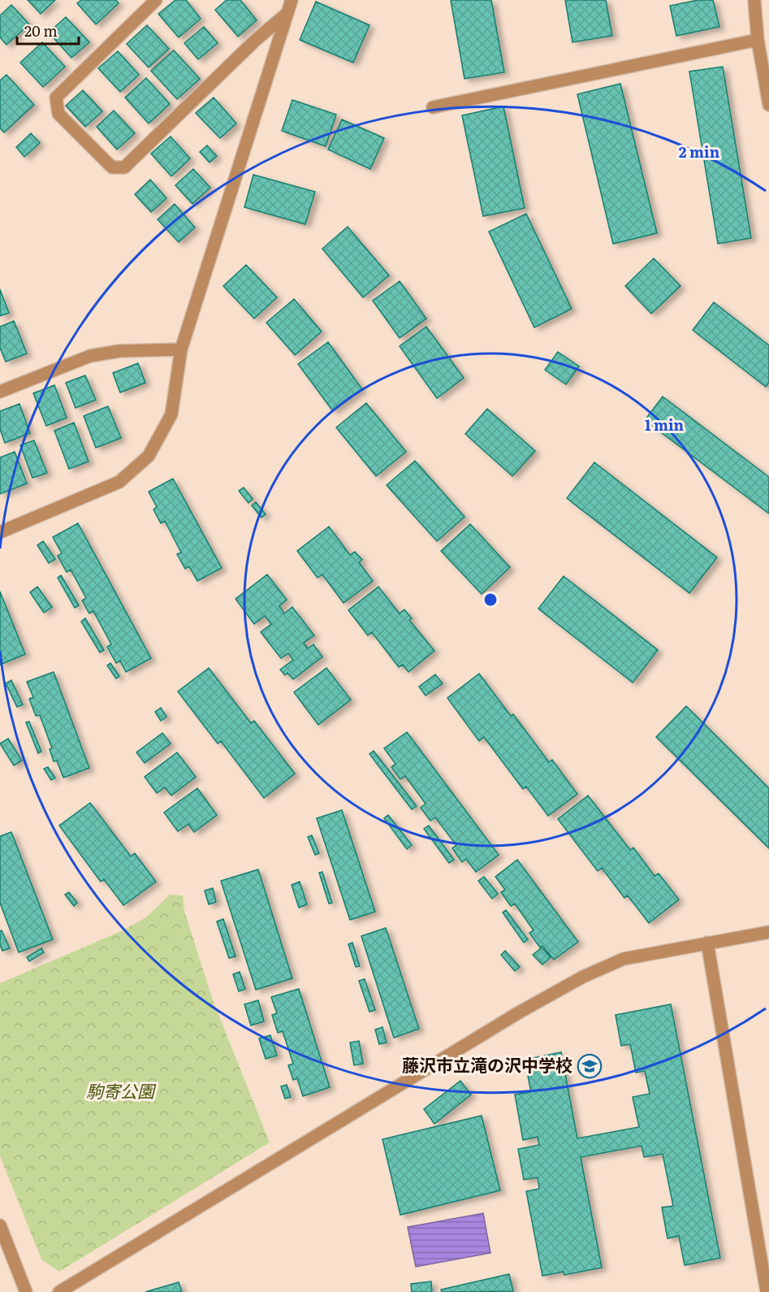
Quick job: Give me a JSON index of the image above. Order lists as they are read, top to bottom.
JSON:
{
  "parks": ["駒寄公園"],
  "places": {
    "school or university": ["藤沢市立滝の沢中学校"]
  },
  "scale_bar": "20 m",
  "rings": ["2 min", "1 min"]
}
